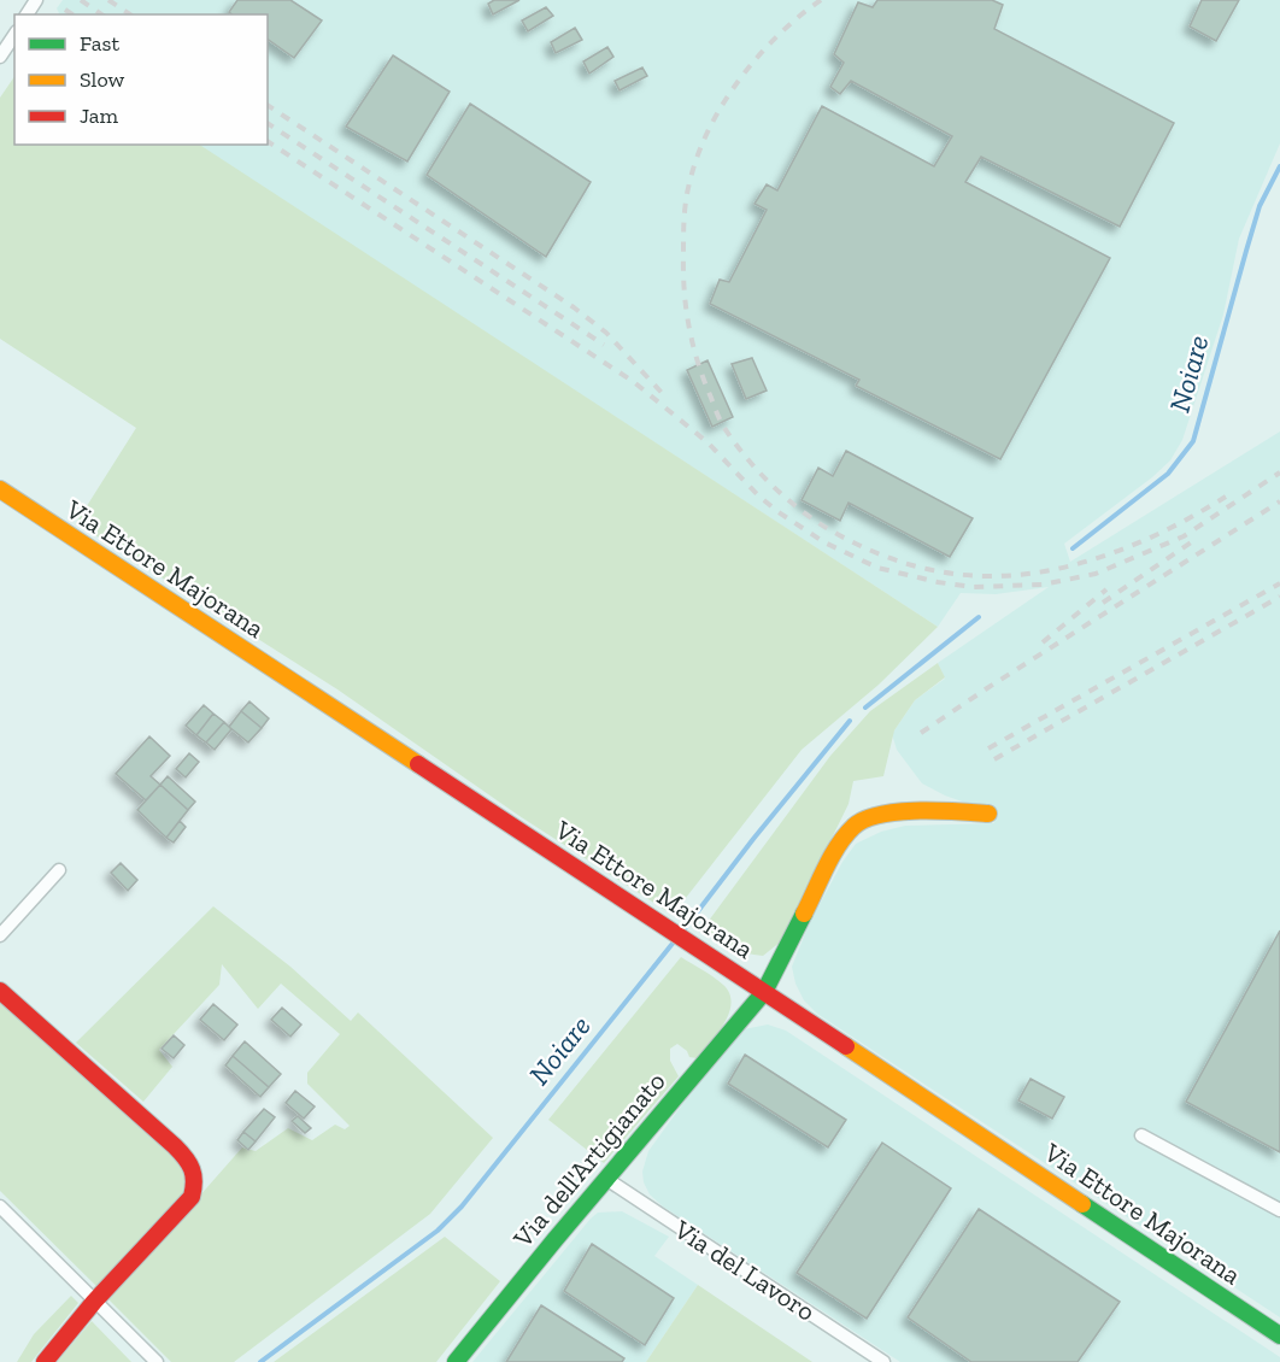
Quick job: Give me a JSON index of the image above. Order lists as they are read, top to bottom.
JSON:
{
  "streets": {
    "street": ["Via Ettore Majorana", "Via dell'Artigianato", "Via del Lavoro"]
  },
  "crossings": [
    ["Via Ettore Majorana", "Via dell'Artigianato"],
    ["Via dell'Artigianato", "Via del Lavoro"]
  ],
  "water": ["Noiare"],
  "legend": ["Fast", "Slow", "Jam"]
}
